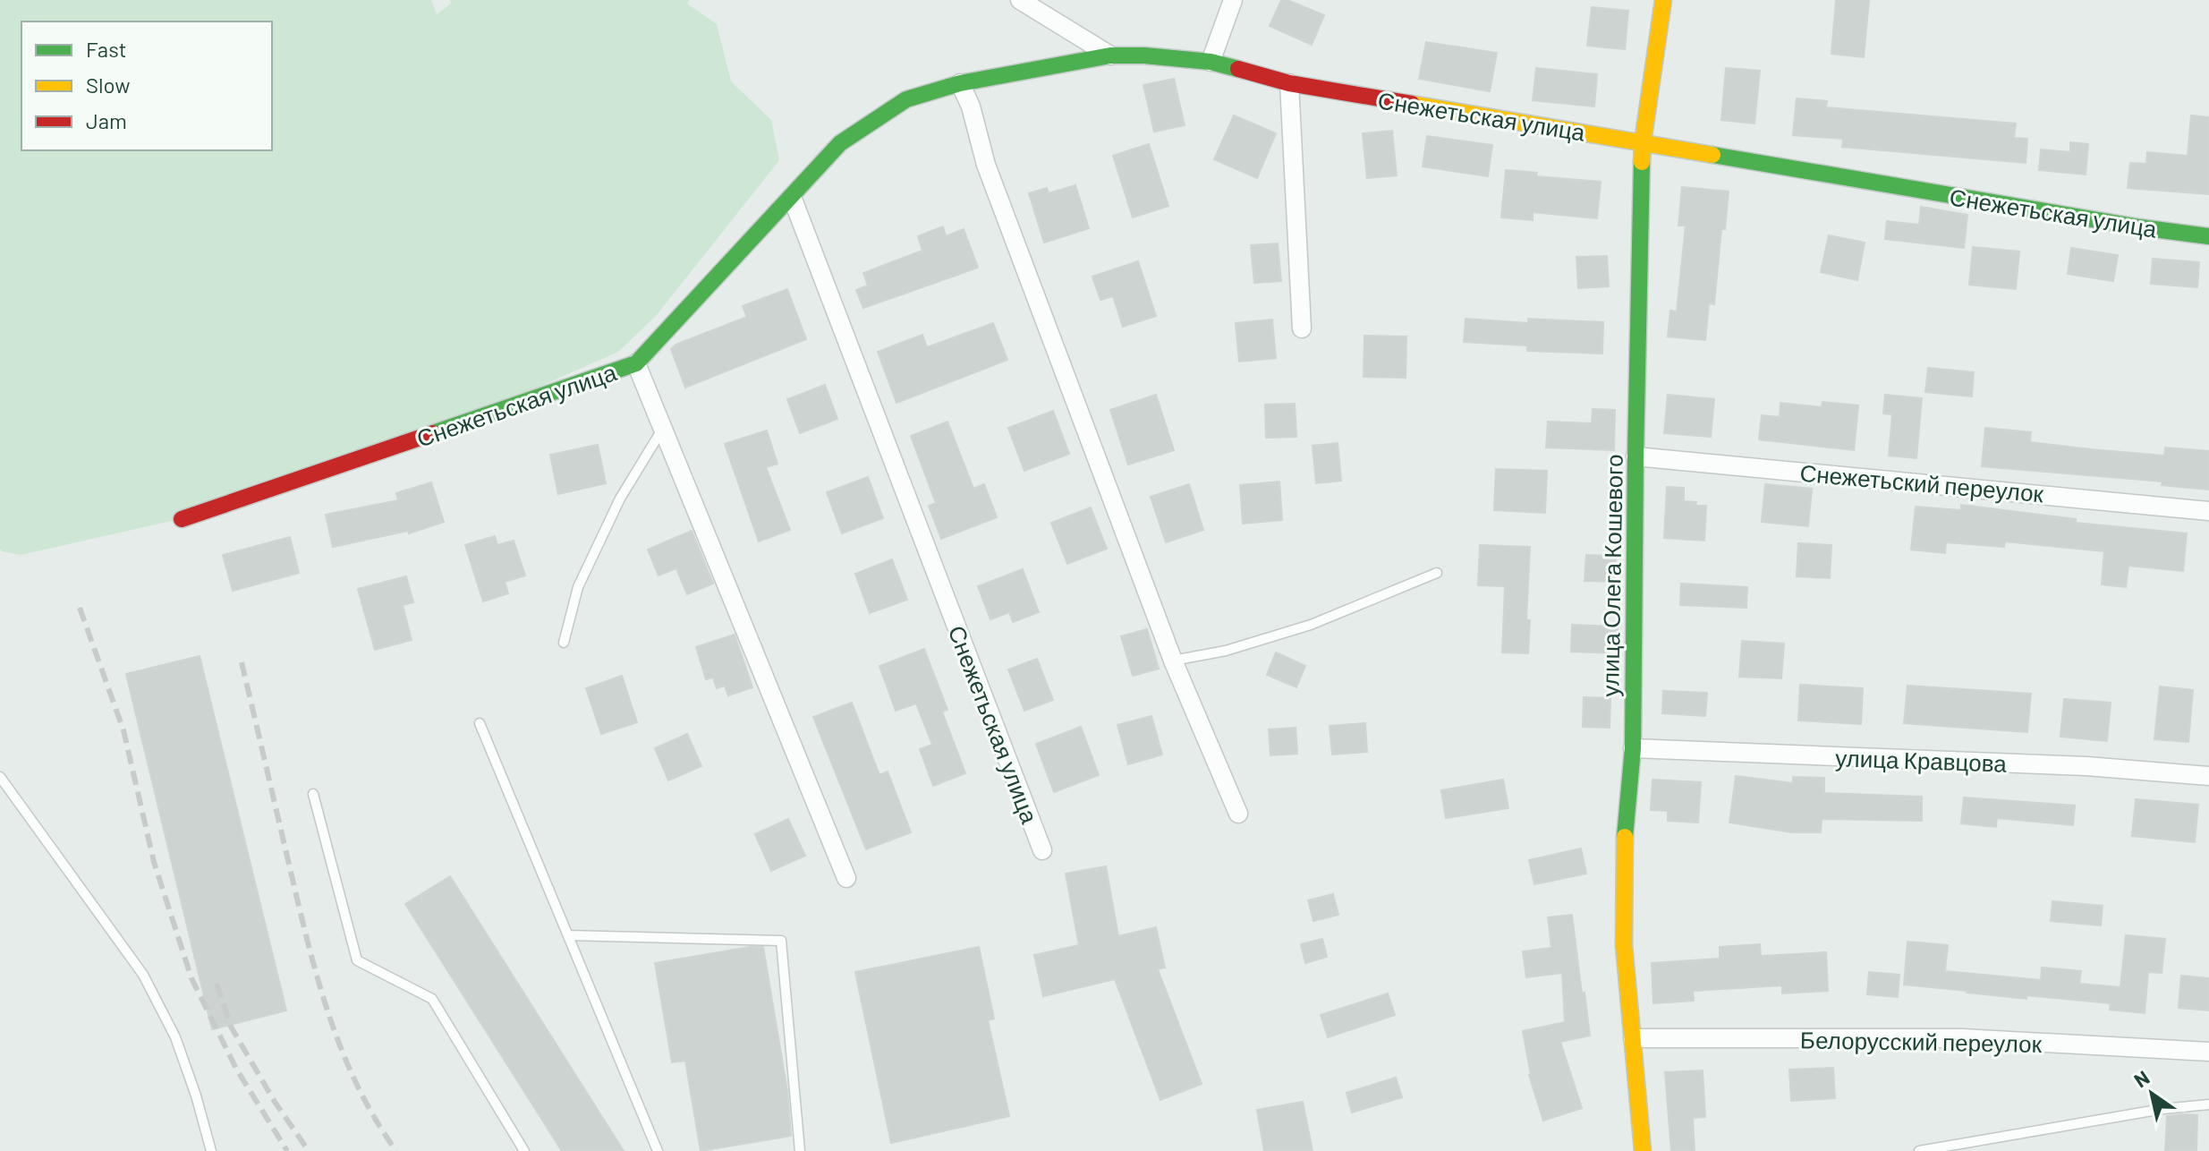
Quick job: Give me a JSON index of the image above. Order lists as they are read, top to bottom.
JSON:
{
  "streets": {
    "street": [
      "Снежетьская улица",
      "Снежетьский переулок",
      "улица Олега Кошевого",
      "улица Кравцова",
      "Белорусский переулок"
    ]
  },
  "crossings": [
    ["Снежетьская улица", "улица Олега Кошевого"],
    ["Снежетьский переулок", "улица Олега Кошевого"],
    ["улица Олега Кошевого", "улица Кравцова"],
    ["улица Олега Кошевого", "Белорусский переулок"]
  ],
  "legend": ["Fast", "Slow", "Jam"],
  "north": "top left"
}
